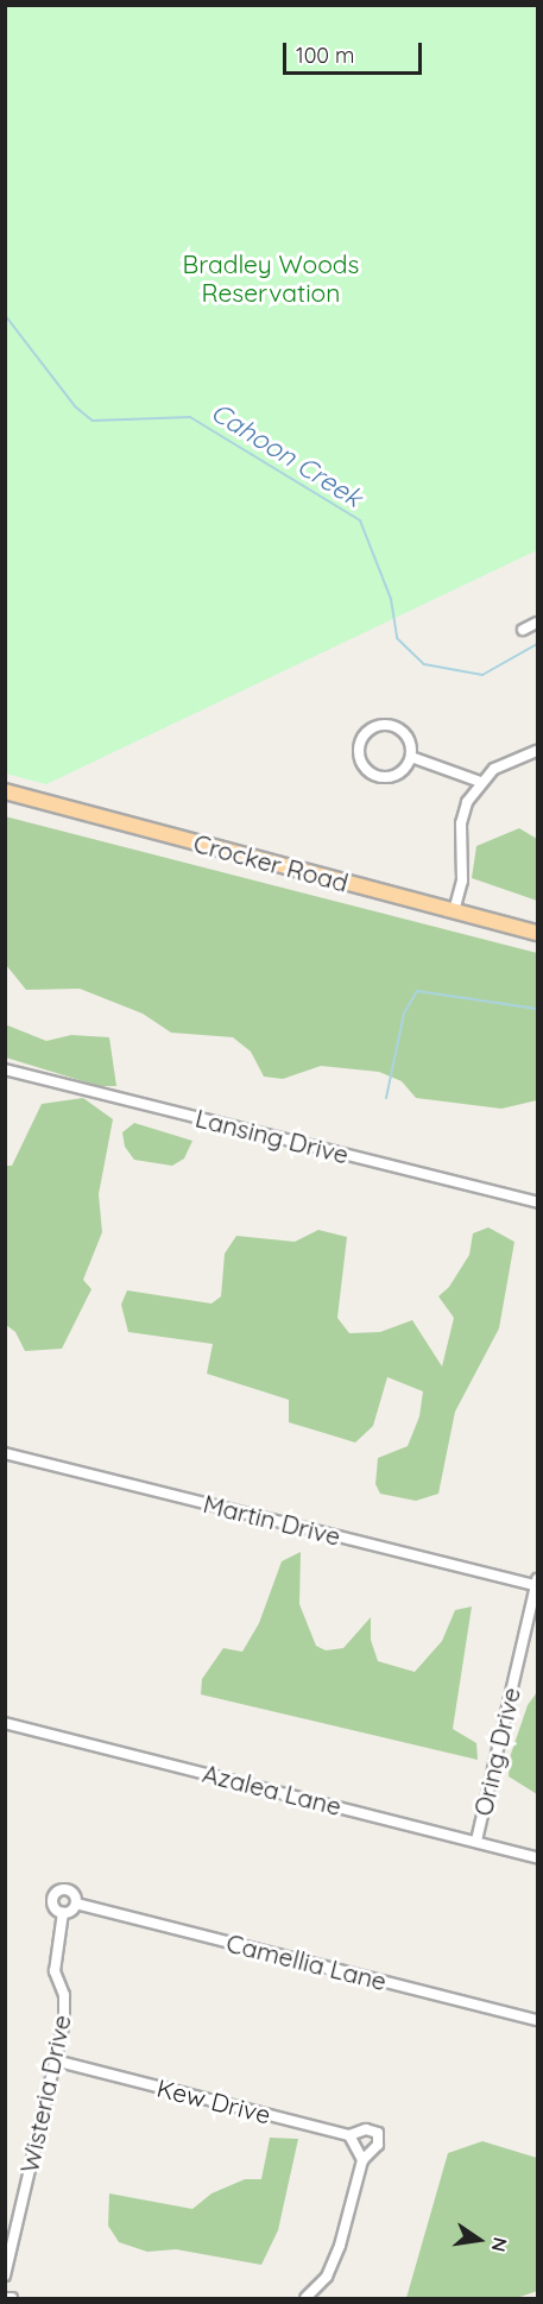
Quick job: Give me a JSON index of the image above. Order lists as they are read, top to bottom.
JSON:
{
  "streets": {
    "main road": ["Crocker Road"],
    "street": [
      "Lansing Drive",
      "Martin Drive",
      "Oring Drive",
      "Azalea Lane",
      "Camellia Lane",
      "Wisteria Drive",
      "Kew Drive"
    ]
  },
  "crossings": [
    ["Martin Drive", "Oring Drive"],
    ["Oring Drive", "Azalea Lane"],
    ["Camellia Lane", "Wisteria Drive"],
    ["Wisteria Drive", "Kew Drive"]
  ],
  "water": ["Cahoon Creek"],
  "parks": ["Bradley Woods Reservation"],
  "scale_bar": "100 m",
  "north": "right"
}
